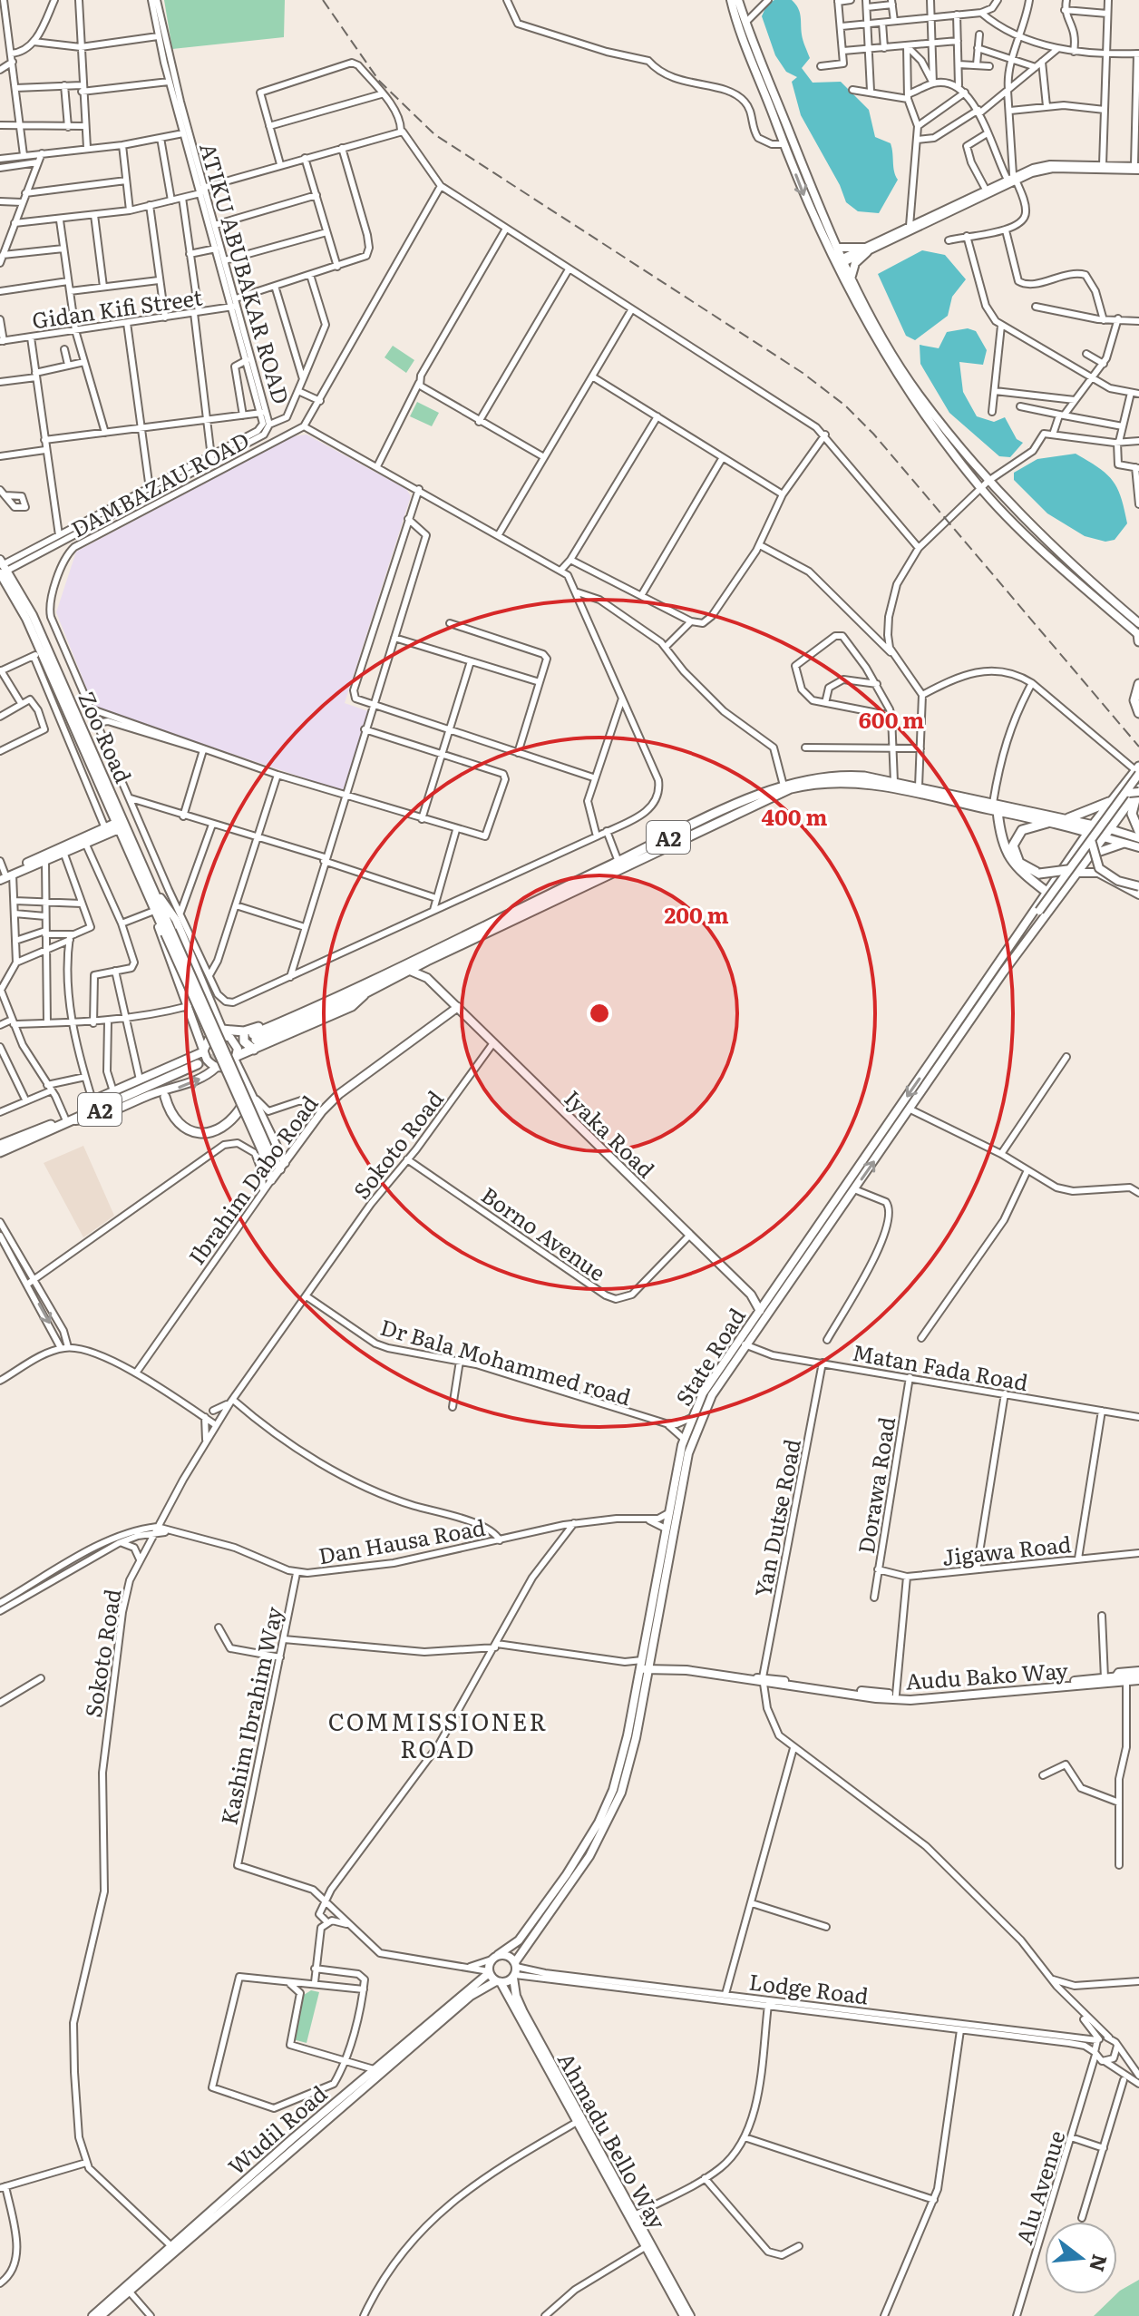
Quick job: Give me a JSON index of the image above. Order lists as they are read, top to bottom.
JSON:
{
  "streets": {
    "highway": ["A2"],
    "main road": [
      "Zoo Road",
      "Iyaka Road",
      "Ibrahim Dabo Road",
      "State Road",
      "Audu Bako Way",
      "Wudil Road",
      "Ahmadu Bello Way"
    ],
    "street": [
      "ATIKU ABUBAKAR ROAD",
      "Gidan Kifi Street",
      "DAMBAZAU ROAD",
      "Sokoto Road",
      "Borno Avenue",
      "Dr Bala Mohammed road",
      "Matan Fada Road",
      "Dorawa Road",
      "Yan Dutse Road",
      "Dan Hausa Road",
      "Jigawa Road",
      "Kashim Ibrahim Way",
      "Lodge Road",
      "Alu Avenue"
    ]
  },
  "crossings": [
    ["ATIKU ABUBAKAR ROAD", "Gidan Kifi Street"],
    ["ATIKU ABUBAKAR ROAD", "Zoo Road"],
    ["A2", "State Road"],
    ["Iyaka Road", "Sokoto Road"],
    ["Iyaka Road", "Ibrahim Dabo Road"],
    ["Iyaka Road", "Borno Avenue"],
    ["Iyaka Road", "State Road"],
    ["Sokoto Road", "Borno Avenue"],
    ["Sokoto Road", "Dr Bala Mohammed road"],
    ["Sokoto Road", "Dan Hausa Road"],
    ["Sokoto Road", "Wudil Road"],
    ["State Road", "Matan Fada Road"],
    ["State Road", "Dan Hausa Road"],
    ["State Road", "Audu Bako Way"],
    ["State Road", "Lodge Road"],
    ["State Road", "Wudil Road"],
    ["State Road", "Ahmadu Bello Way"],
    ["Matan Fada Road", "Dorawa Road"],
    ["Matan Fada Road", "Yan Dutse Road"],
    ["Dorawa Road", "Jigawa Road"],
    ["Yan Dutse Road", "Audu Bako Way"],
    ["Dan Hausa Road", "Kashim Ibrahim Way"],
    ["Lodge Road", "Wudil Road"],
    ["Lodge Road", "Ahmadu Bello Way"],
    ["Lodge Road", "Alu Avenue"],
    ["Wudil Road", "Ahmadu Bello Way"]
  ],
  "districts": ["COMMISSIONER ROAD"],
  "north": "right",
  "rings": ["600 m", "400 m", "200 m"]
}
